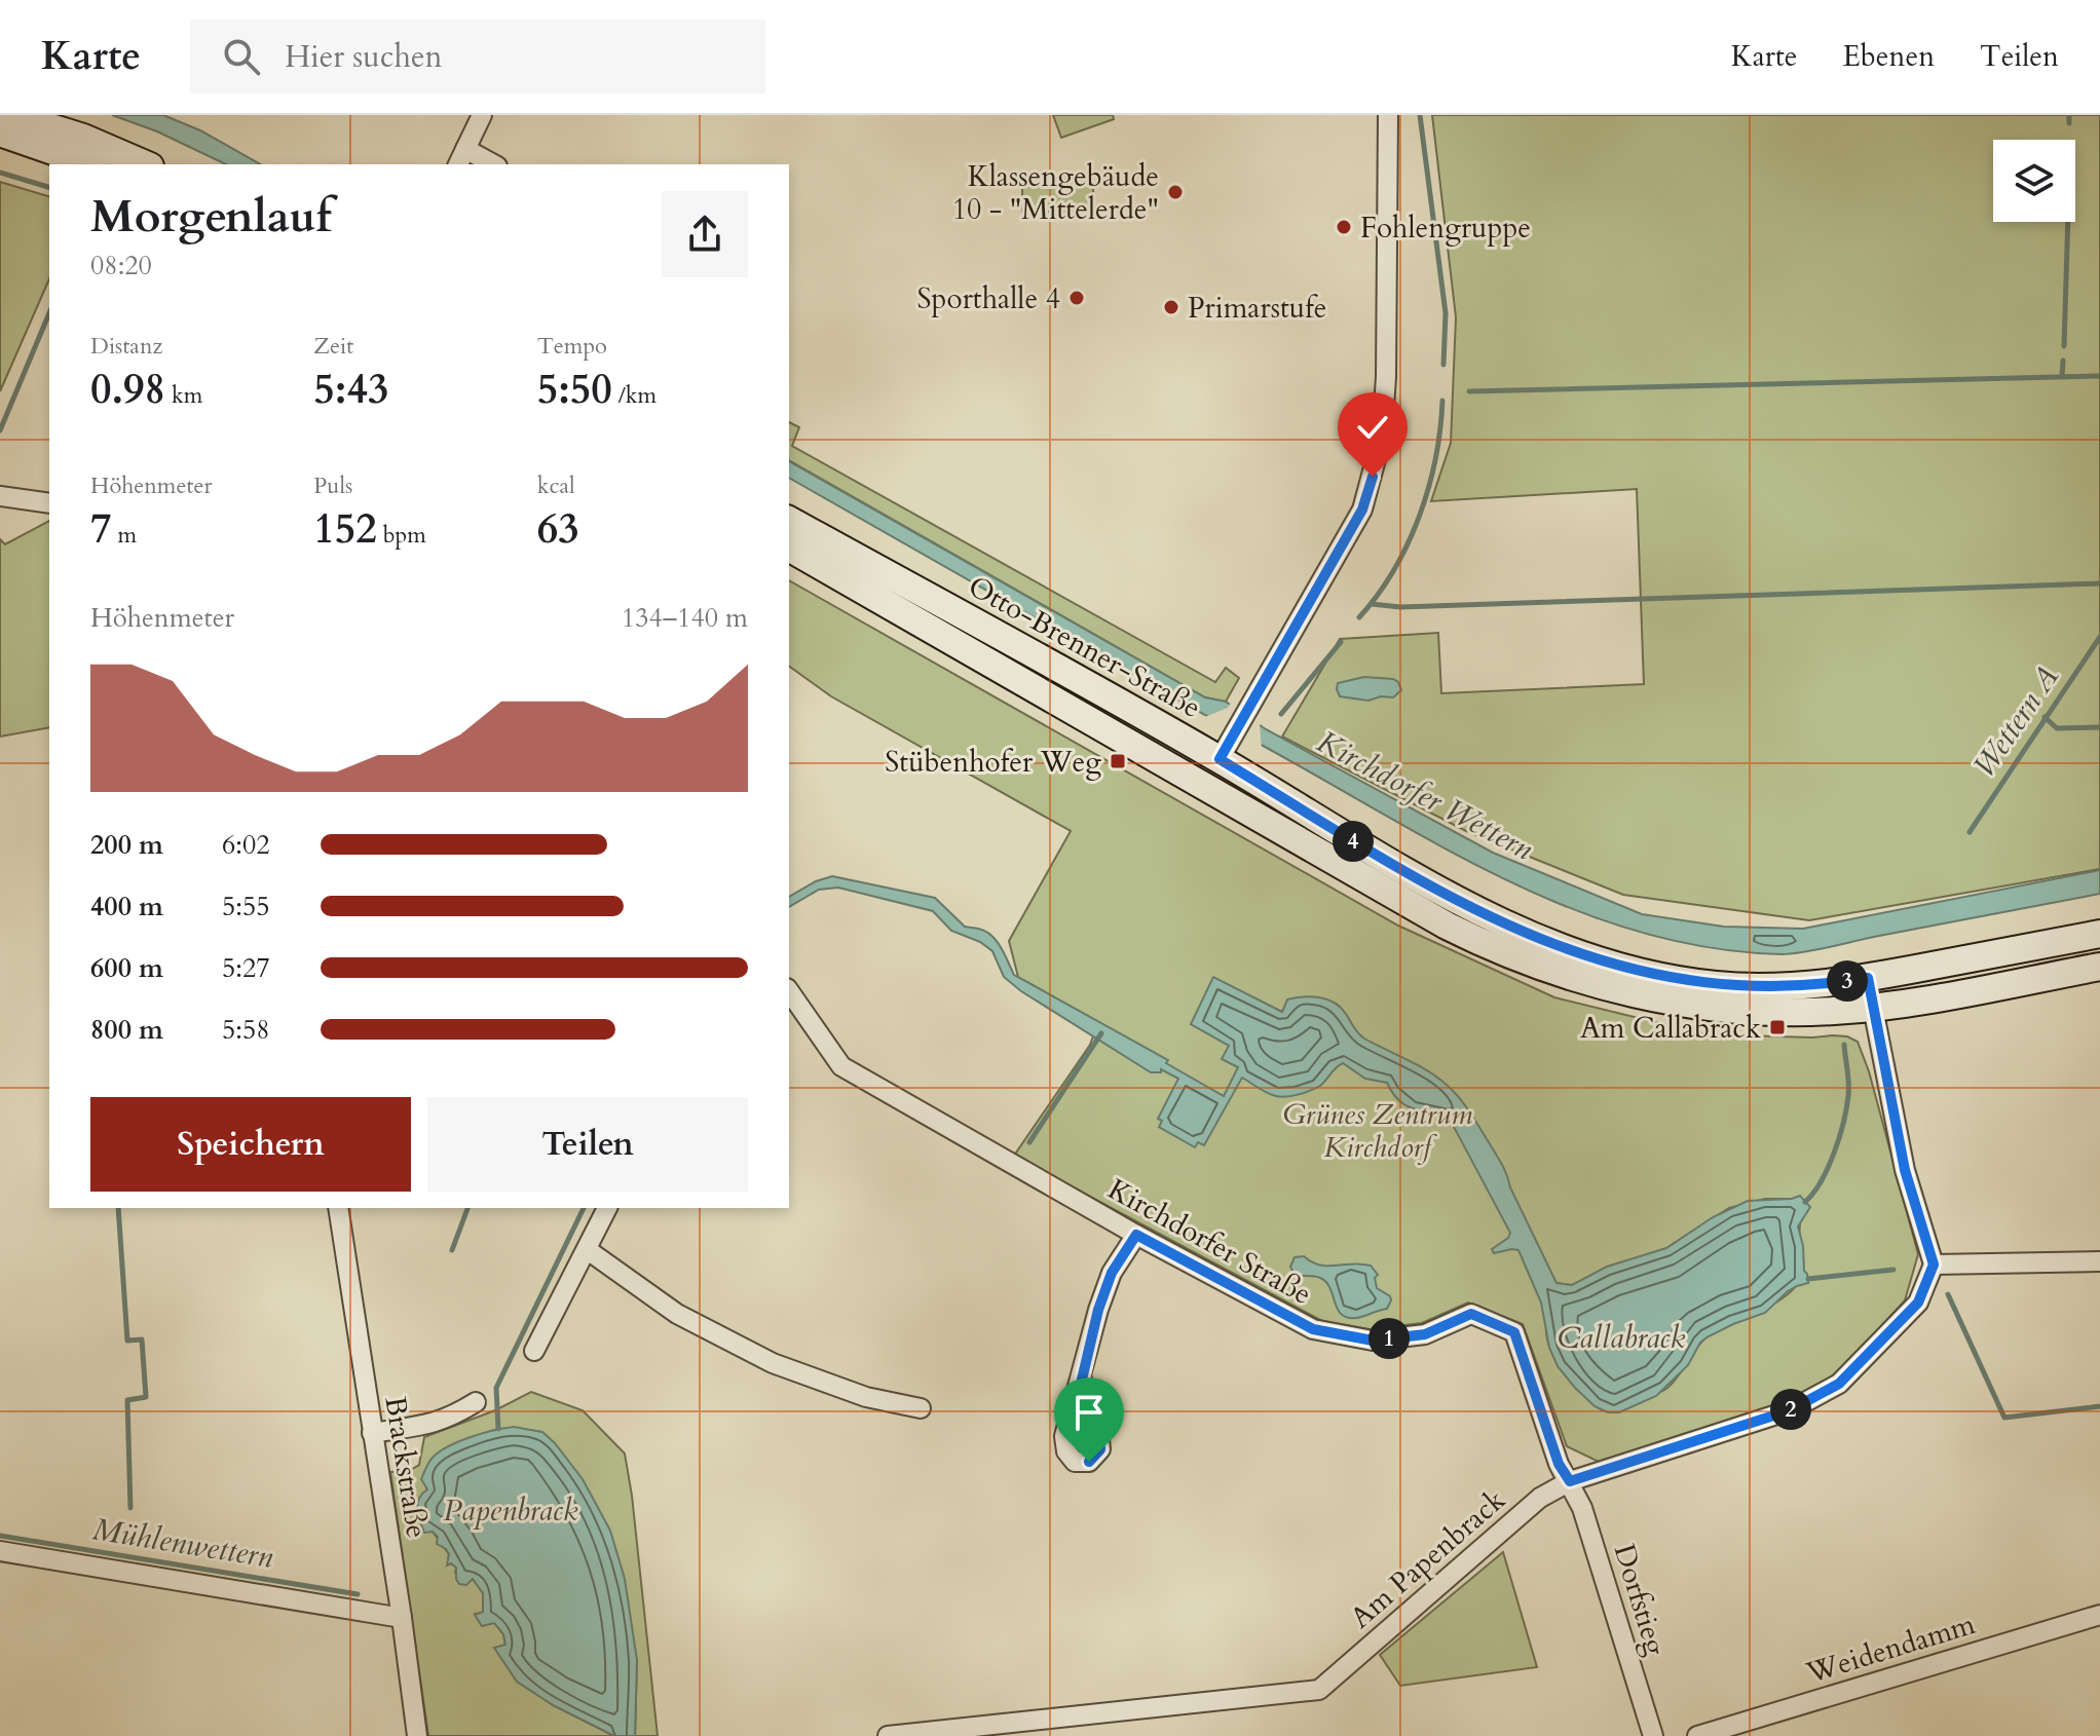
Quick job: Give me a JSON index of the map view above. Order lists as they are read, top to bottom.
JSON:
{
  "streets": {
    "main road": ["Otto-Brenner-Straße"],
    "street": [
      "Kirchdorfer Straße",
      "Brackstraße",
      "Am Papenbrack",
      "Dorfstieg",
      "Weidendamm"
    ]
  },
  "crossings": [
    ["Kirchdorfer Straße", "Am Papenbrack"],
    ["Kirchdorfer Straße", "Dorfstieg"],
    ["Am Papenbrack", "Dorfstieg"]
  ],
  "water": [
    "Wettern A",
    "Kirchdorfer Wettern",
    "Callabrack",
    "Papenbrack",
    "Mühlenwettern"
  ],
  "parks": ["Grünes Zentrum Kirchdorf"],
  "places": {
    "other": [
      "Klassengebäude 10 - \"Mittelerde\"",
      "Fohlengruppe",
      "Sporthalle 4",
      "Primarstufe"
    ],
    "transit": ["Stübenhofer Weg", "Am Callabrack"]
  },
  "page": {
    "header": "Karte",
    "search": "Hier suchen",
    "nav": ["Karte", "Ebenen", "Teilen"],
    "heading": ["Morgenlauf", "08:20"],
    "stats": [
      ["Distanz", "0.98 km"],
      ["Zeit", "5:43"],
      ["Tempo", "5:50 /km"],
      ["Höhenmeter", "7 m"],
      ["Puls", "152 bpm"],
      ["kcal", "63"]
    ],
    "chart": ["Höhenmeter", "134–140 m"],
    "list": [
      {
        "name": "200 m",
        "note": "6:02"
      },
      {
        "name": "400 m",
        "note": "5:55"
      },
      {
        "name": "600 m",
        "note": "5:27"
      },
      {
        "name": "800 m",
        "note": "5:58"
      }
    ],
    "pins": [
      "4",
      "3",
      "1",
      "2"
    ],
    "buttons": ["Speichern", "Teilen"]
  }
}
